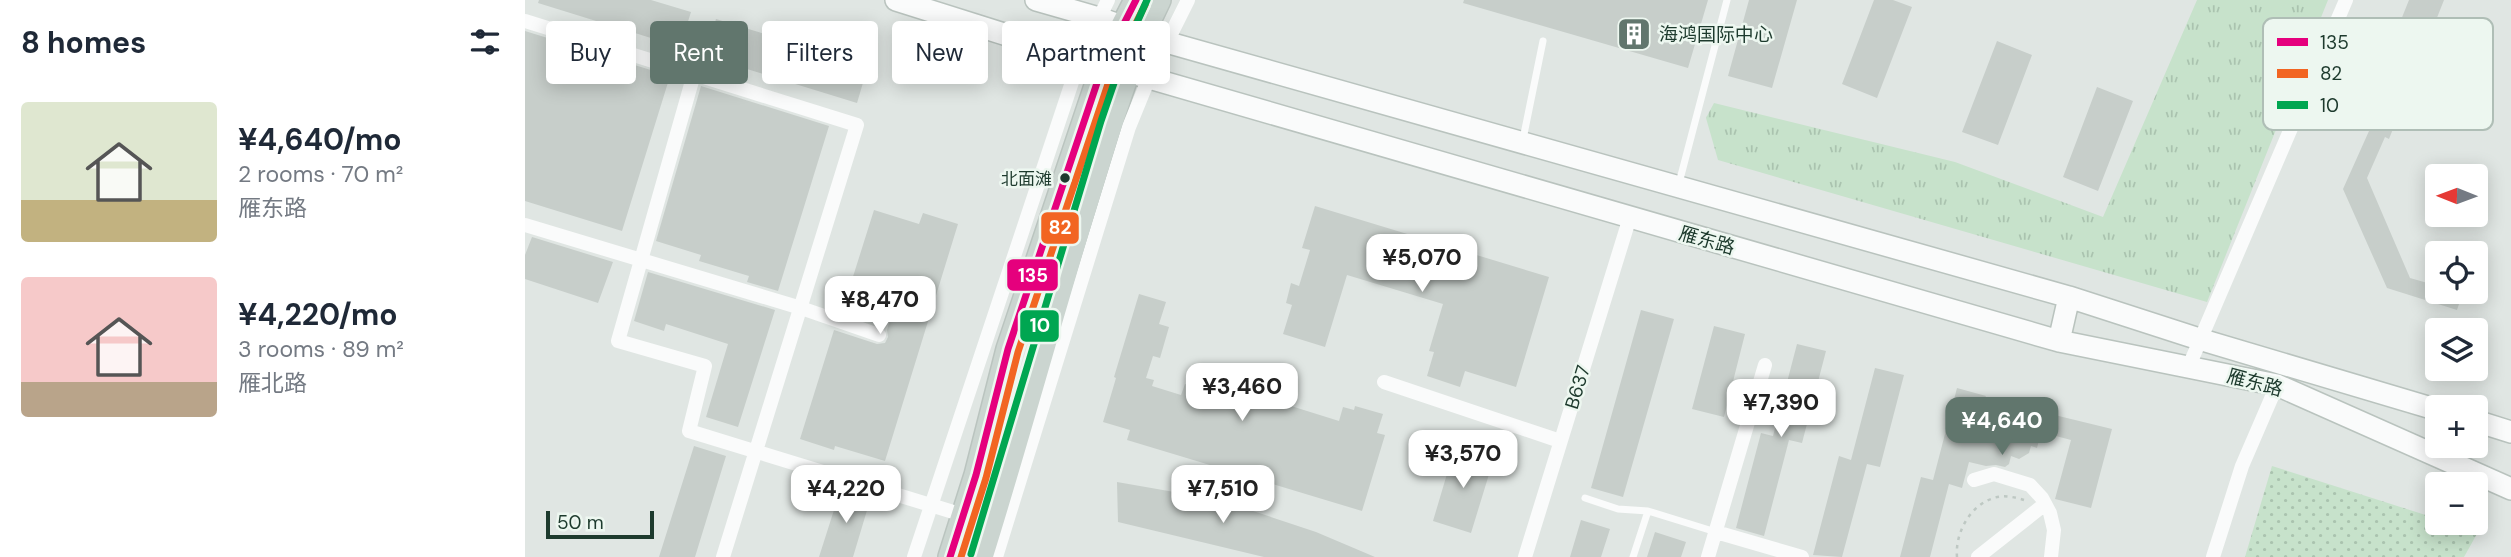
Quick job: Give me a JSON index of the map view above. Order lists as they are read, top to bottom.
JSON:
{
  "streets": {
    "main road": ["雁东路"],
    "street": ["B637"]
  },
  "crossings": [
    ["雁东路", "B637"]
  ],
  "places": {
    "building": ["海鸿国际中心"],
    "other": ["北面滩"]
  },
  "lines": ["transit line 135", "transit line 10", "transit line 82"],
  "legend": ["135", "82", "10"],
  "scale_bar": "50 m",
  "north": "left",
  "page": {
    "heading": "8 homes",
    "chip": [
      "Buy",
      "Rent",
      "Filters",
      "New",
      "Apartment"
    ],
    "list": [
      {
        "name": "¥4,640/mo",
        "note": "2 rooms · 70 m² · 雁东路"
      },
      {
        "name": "¥4,220/mo",
        "note": "3 rooms · 89 m² · 雁北路"
      }
    ],
    "map_buttons": ["+", "−"],
    "price": [
      "¥5,070",
      "¥8,470",
      "¥3,460",
      "¥7,390",
      "¥4,640",
      "¥3,570",
      "¥4,220",
      "¥7,510"
    ],
    "scale": "50 m"
  }
}
